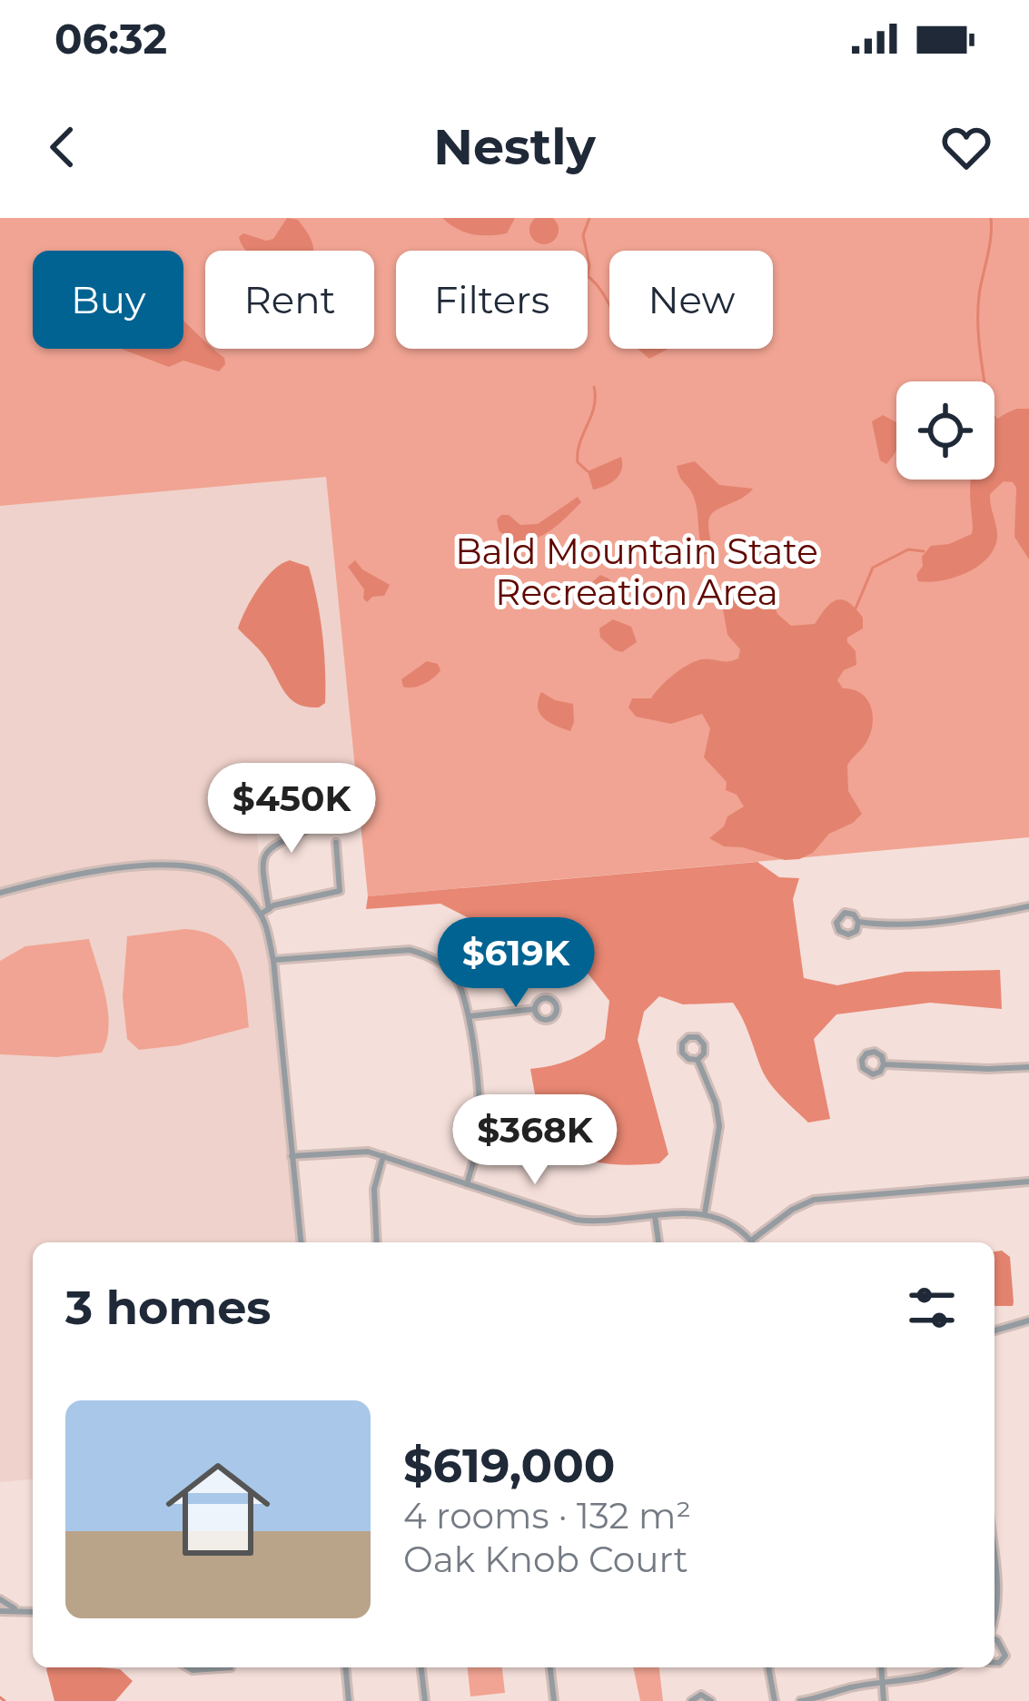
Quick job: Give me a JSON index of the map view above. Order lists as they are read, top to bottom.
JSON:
{
  "parks": ["Bald Mountain State Recreation Area"],
  "page": {
    "status": "06:32",
    "header": "Nestly",
    "chip": [
      "Buy",
      "Rent",
      "Filters",
      "New"
    ],
    "price": ["$450K", "$619K", "$368K"],
    "heading": "3 homes",
    "list": [
      {
        "name": "$619,000",
        "note": "4 rooms · 132 m² · Oak Knob Court"
      }
    ]
  }
}
